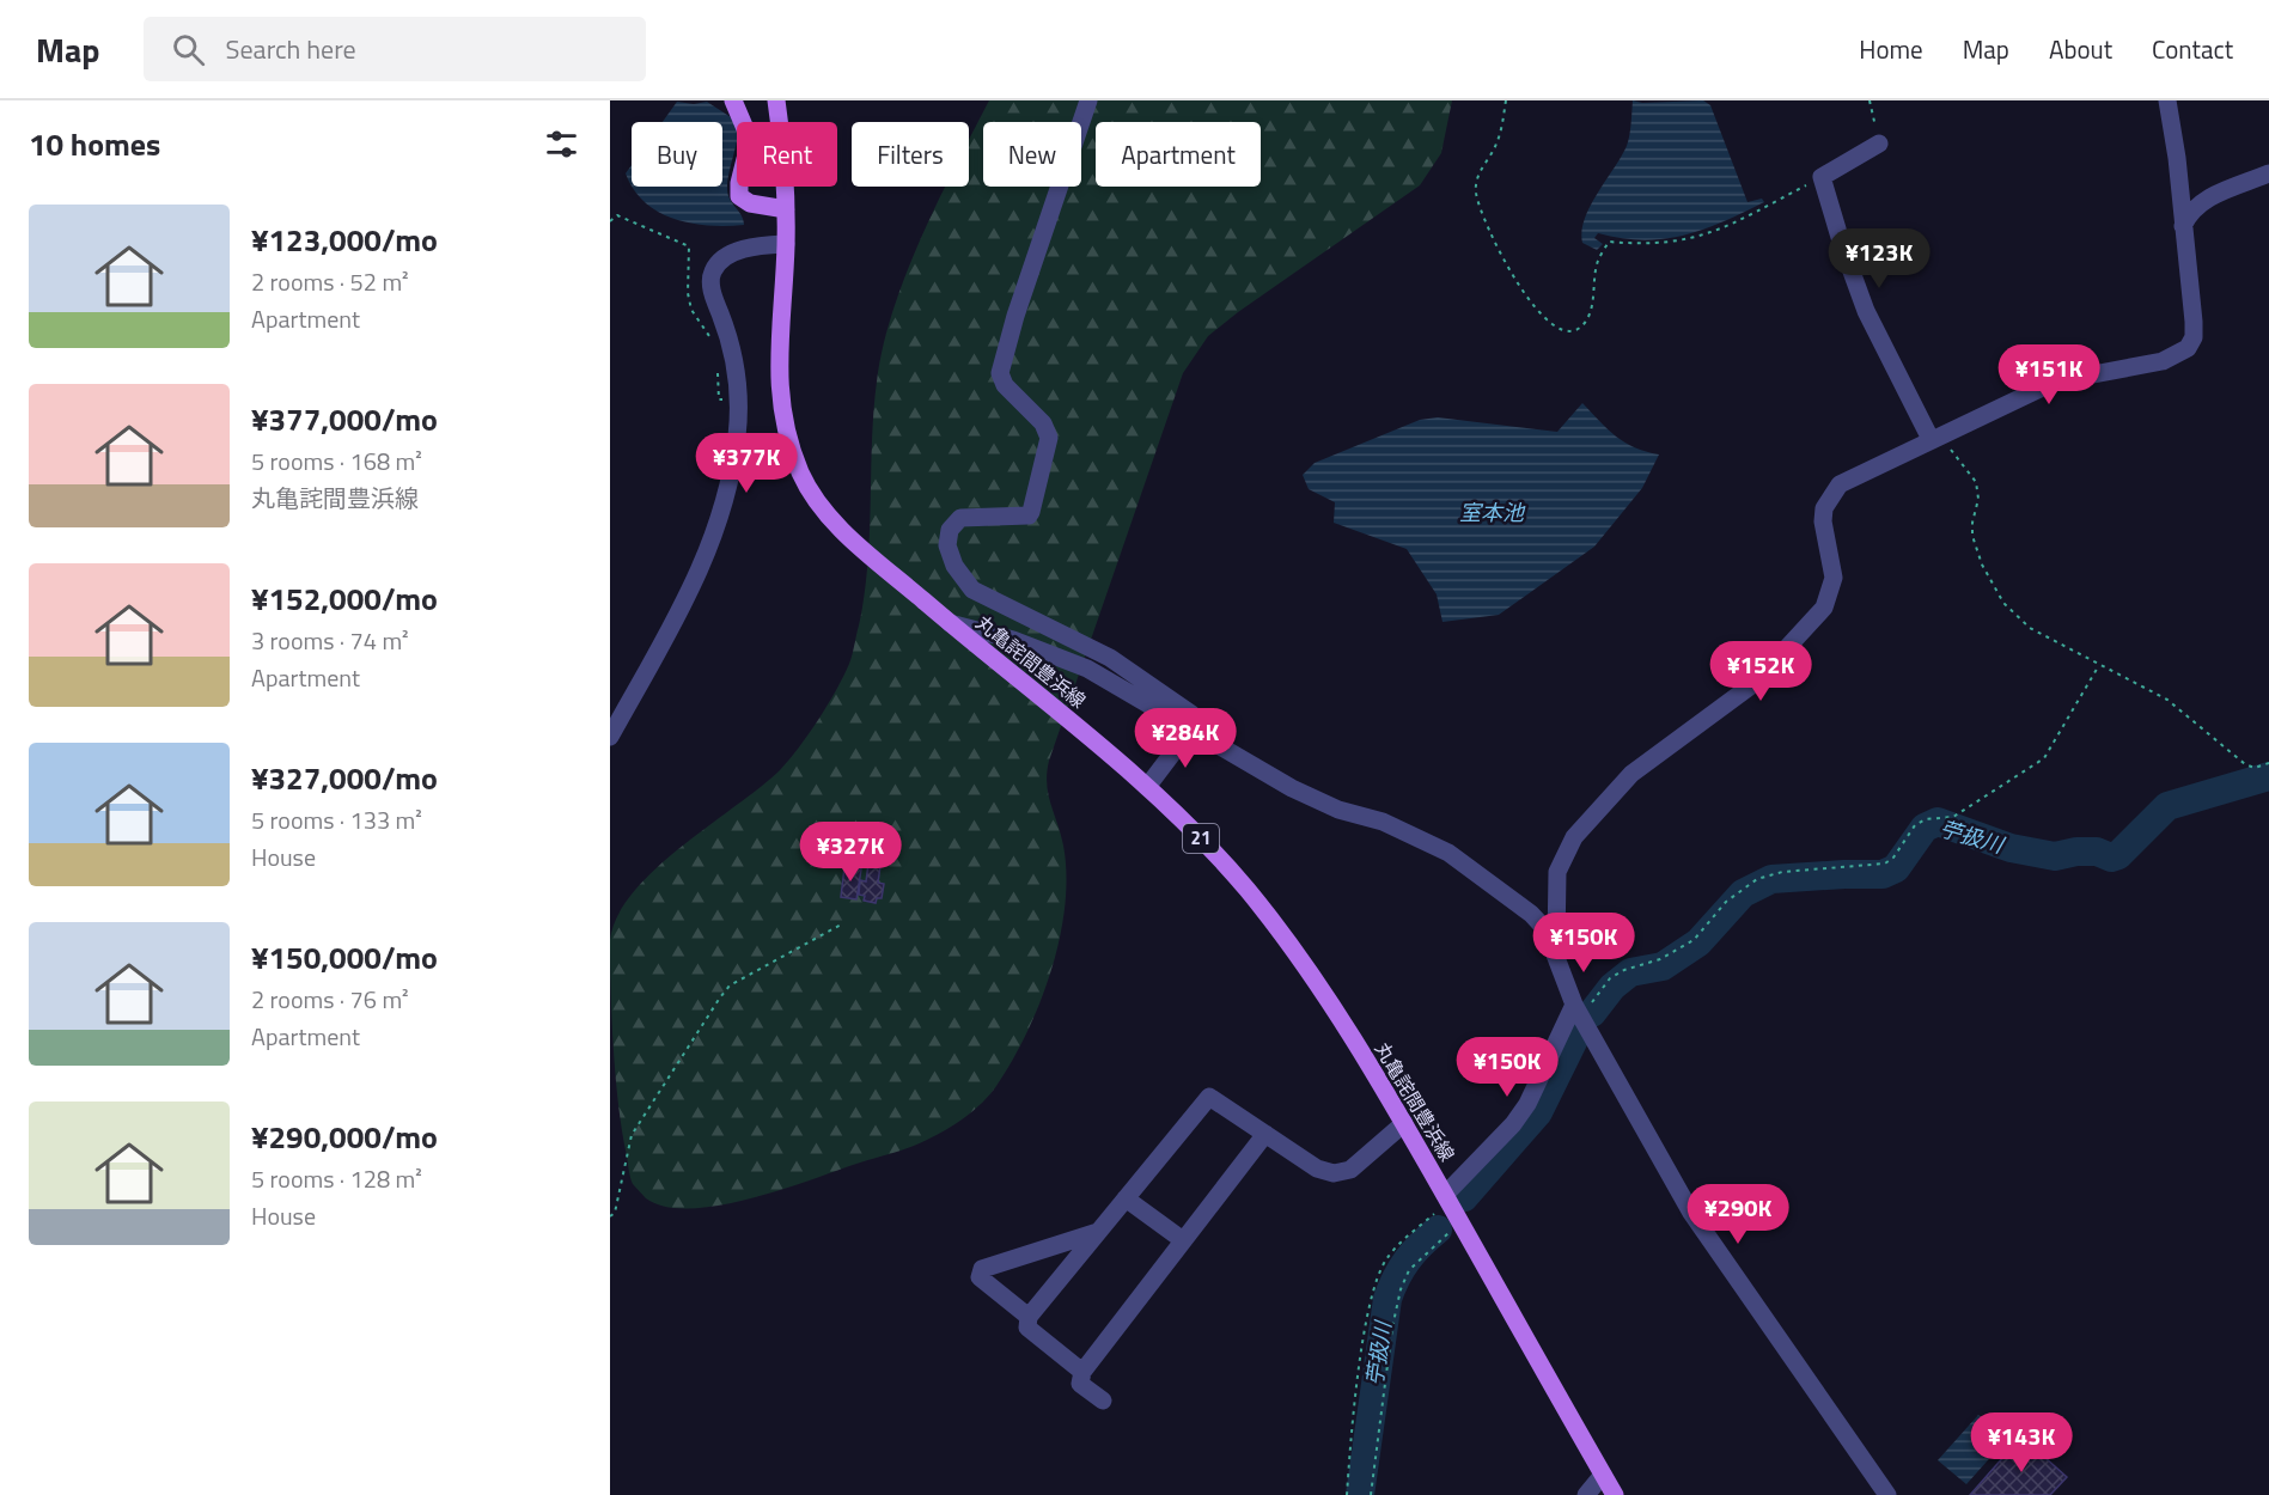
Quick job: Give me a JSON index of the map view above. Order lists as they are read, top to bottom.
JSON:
{
  "streets": {
    "main road": ["丸亀詫間豊浜線", "21"]
  },
  "water": ["室本池", "苧扱川"],
  "page": {
    "header": "Map",
    "search": "Search here",
    "nav": [
      "Home",
      "Map",
      "About",
      "Contact"
    ],
    "heading": "10 homes",
    "chip": [
      "Buy",
      "Rent",
      "Filters",
      "New",
      "Apartment"
    ],
    "list": [
      {
        "name": "¥123,000/mo",
        "note": "2 rooms · 52 m² · Apartment"
      },
      {
        "name": "¥377,000/mo",
        "note": "5 rooms · 168 m² · 丸亀詫間豊浜線"
      },
      {
        "name": "¥152,000/mo",
        "note": "3 rooms · 74 m² · Apartment"
      },
      {
        "name": "¥327,000/mo",
        "note": "5 rooms · 133 m² · House"
      },
      {
        "name": "¥150,000/mo",
        "note": "2 rooms · 76 m² · Apartment"
      },
      {
        "name": "¥290,000/mo",
        "note": "5 rooms · 128 m² · House"
      }
    ],
    "price": [
      "¥123K",
      "¥151K",
      "¥377K",
      "¥152K",
      "¥284K",
      "¥327K",
      "¥150K",
      "¥150K",
      "¥290K",
      "¥143K"
    ]
  }
}
